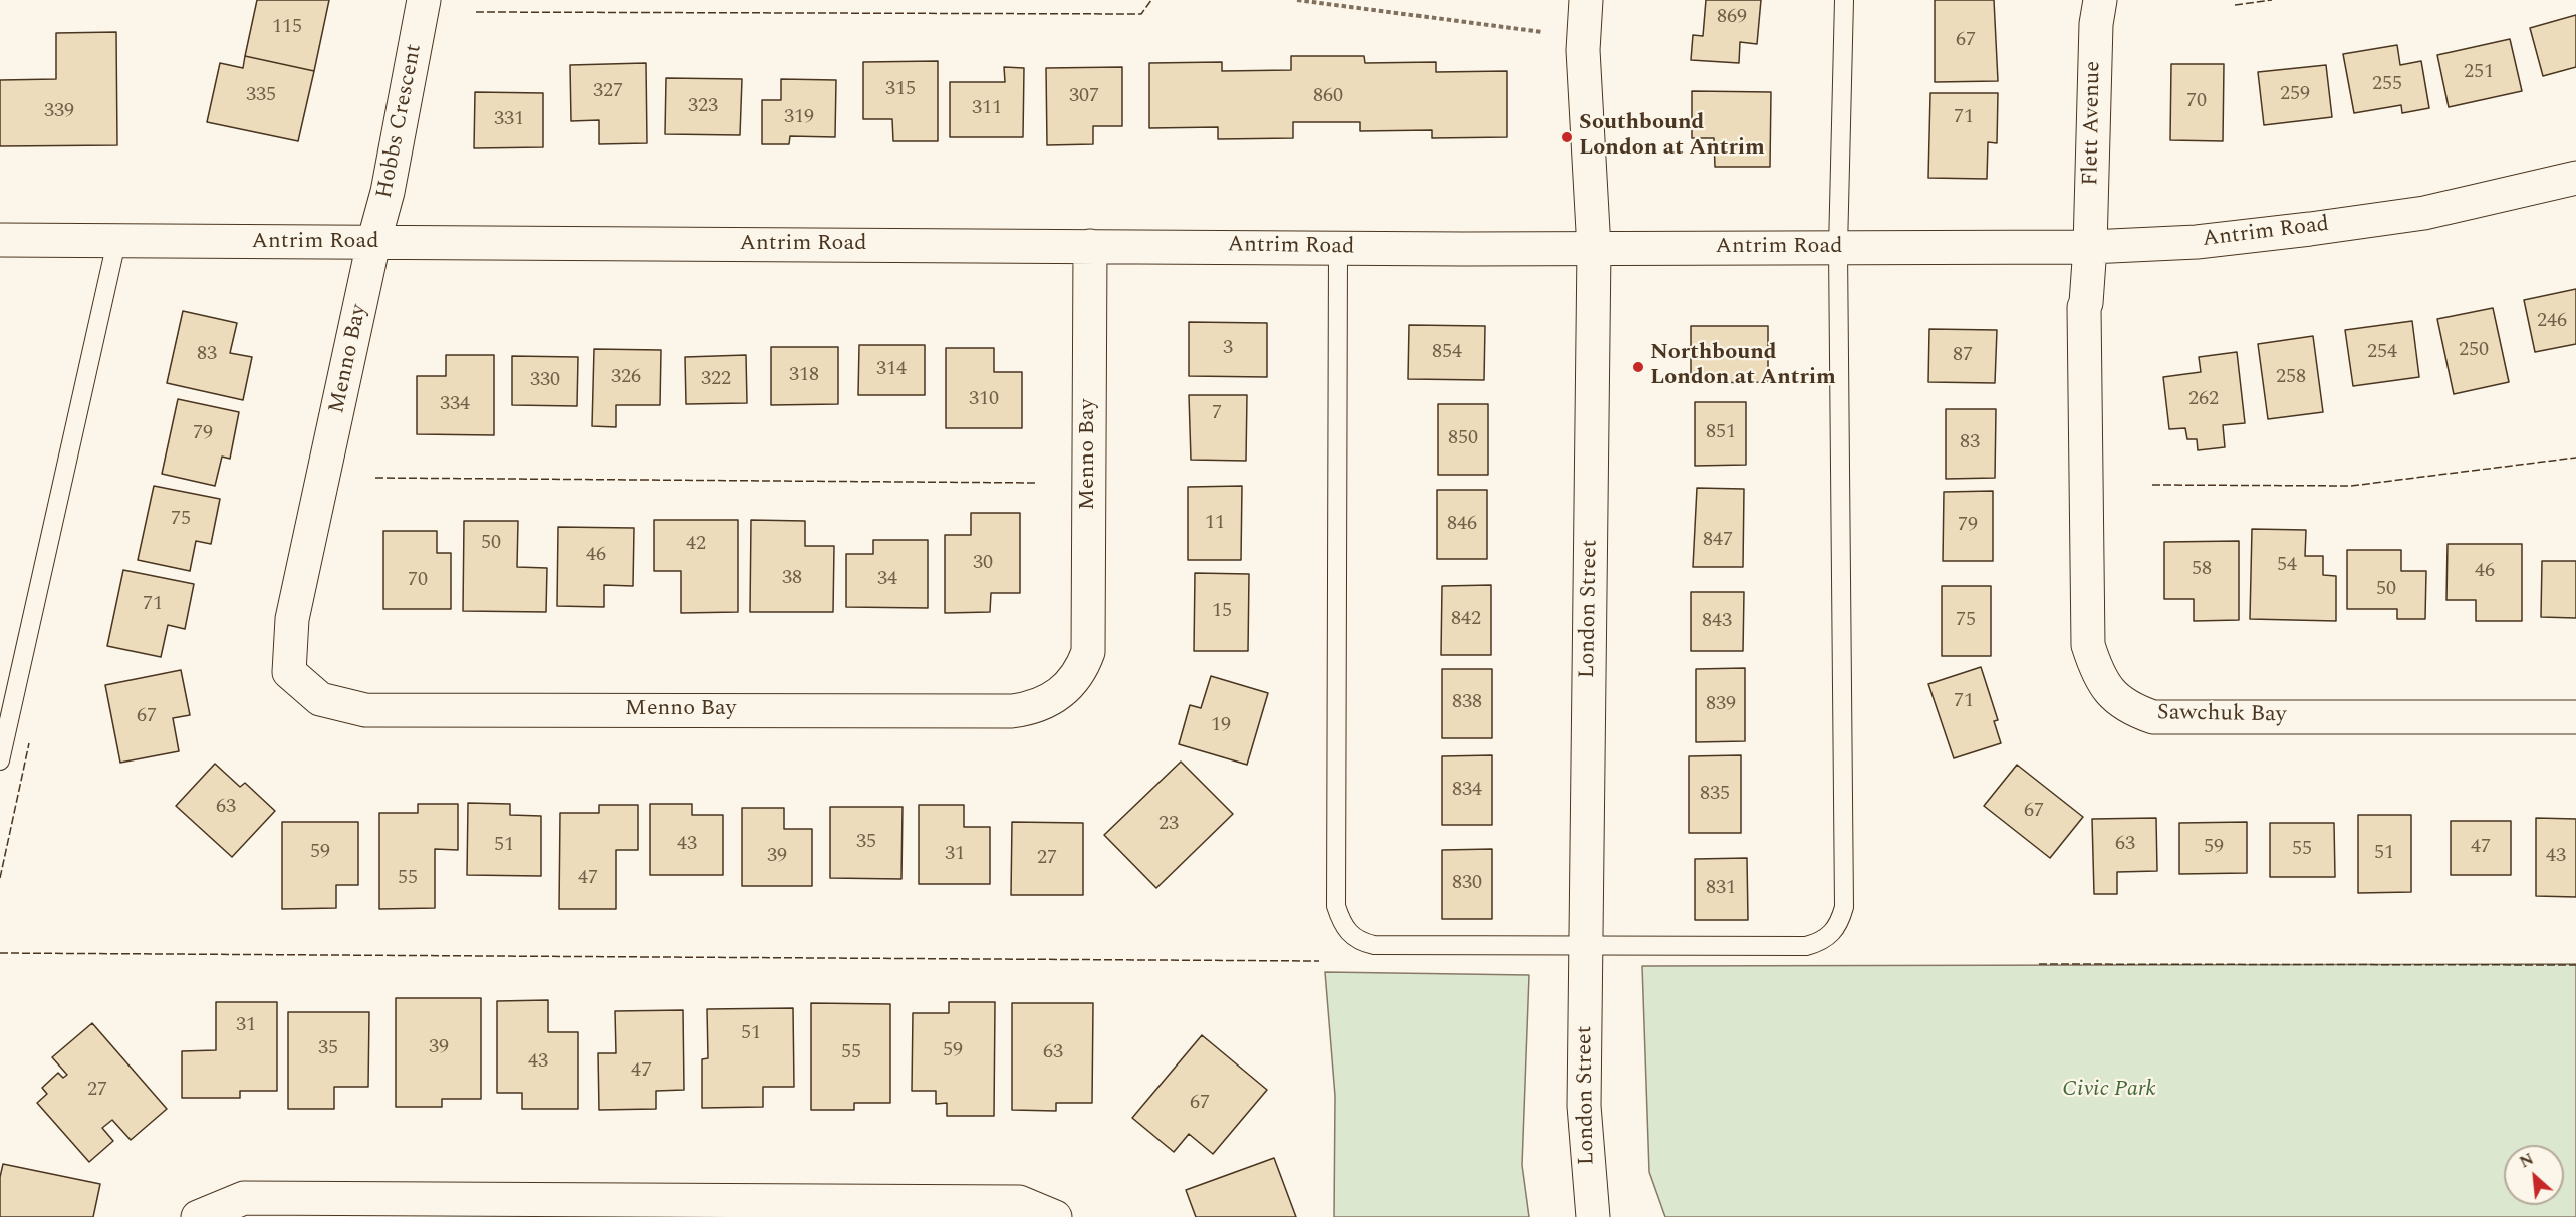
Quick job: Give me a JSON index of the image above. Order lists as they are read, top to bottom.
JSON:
{
  "streets": {
    "street": [
      "Hobbs Crescent",
      "Flett Avenue",
      "Antrim Road",
      "Menno Bay",
      "London Street",
      "Sawchuk Bay"
    ]
  },
  "crossings": [
    ["Hobbs Crescent", "Antrim Road"],
    ["Hobbs Crescent", "Menno Bay"],
    ["Flett Avenue", "Antrim Road"],
    ["Flett Avenue", "Sawchuk Bay"],
    ["Antrim Road", "Menno Bay"],
    ["Antrim Road", "London Street"],
    ["Antrim Road", "Sawchuk Bay"]
  ],
  "parks": ["Civic Park"],
  "places": ["Southbound London at Antrim", "Northbound London at Antrim"],
  "house_numbers": [
    "869",
    "115",
    "67",
    "251",
    "255",
    "315",
    "327",
    "259",
    "335",
    "307",
    "860",
    "70",
    "323",
    "311",
    "339",
    "319",
    "71",
    "331",
    "246",
    "3",
    "250",
    "854",
    "254",
    "83",
    "87",
    "314",
    "318",
    "326",
    "258",
    "322",
    "330",
    "310",
    "262",
    "334",
    "7",
    "851",
    "79",
    "850",
    "83",
    "75",
    "11",
    "846",
    "79",
    "847",
    "50",
    "42",
    "46",
    "30",
    "54",
    "58",
    "46",
    "38",
    "34",
    "70",
    "50",
    "71",
    "15",
    "842",
    "75",
    "843",
    "71",
    "838",
    "839",
    "67",
    "19",
    "834",
    "835",
    "63",
    "67",
    "23",
    "35",
    "43",
    "63",
    "51",
    "59",
    "47",
    "55",
    "59",
    "51",
    "31",
    "39",
    "43",
    "27",
    "55",
    "47",
    "830",
    "831",
    "31",
    "51",
    "39",
    "35",
    "59",
    "55",
    "63",
    "43",
    "47",
    "27",
    "67"
  ],
  "north": "top left"
}
